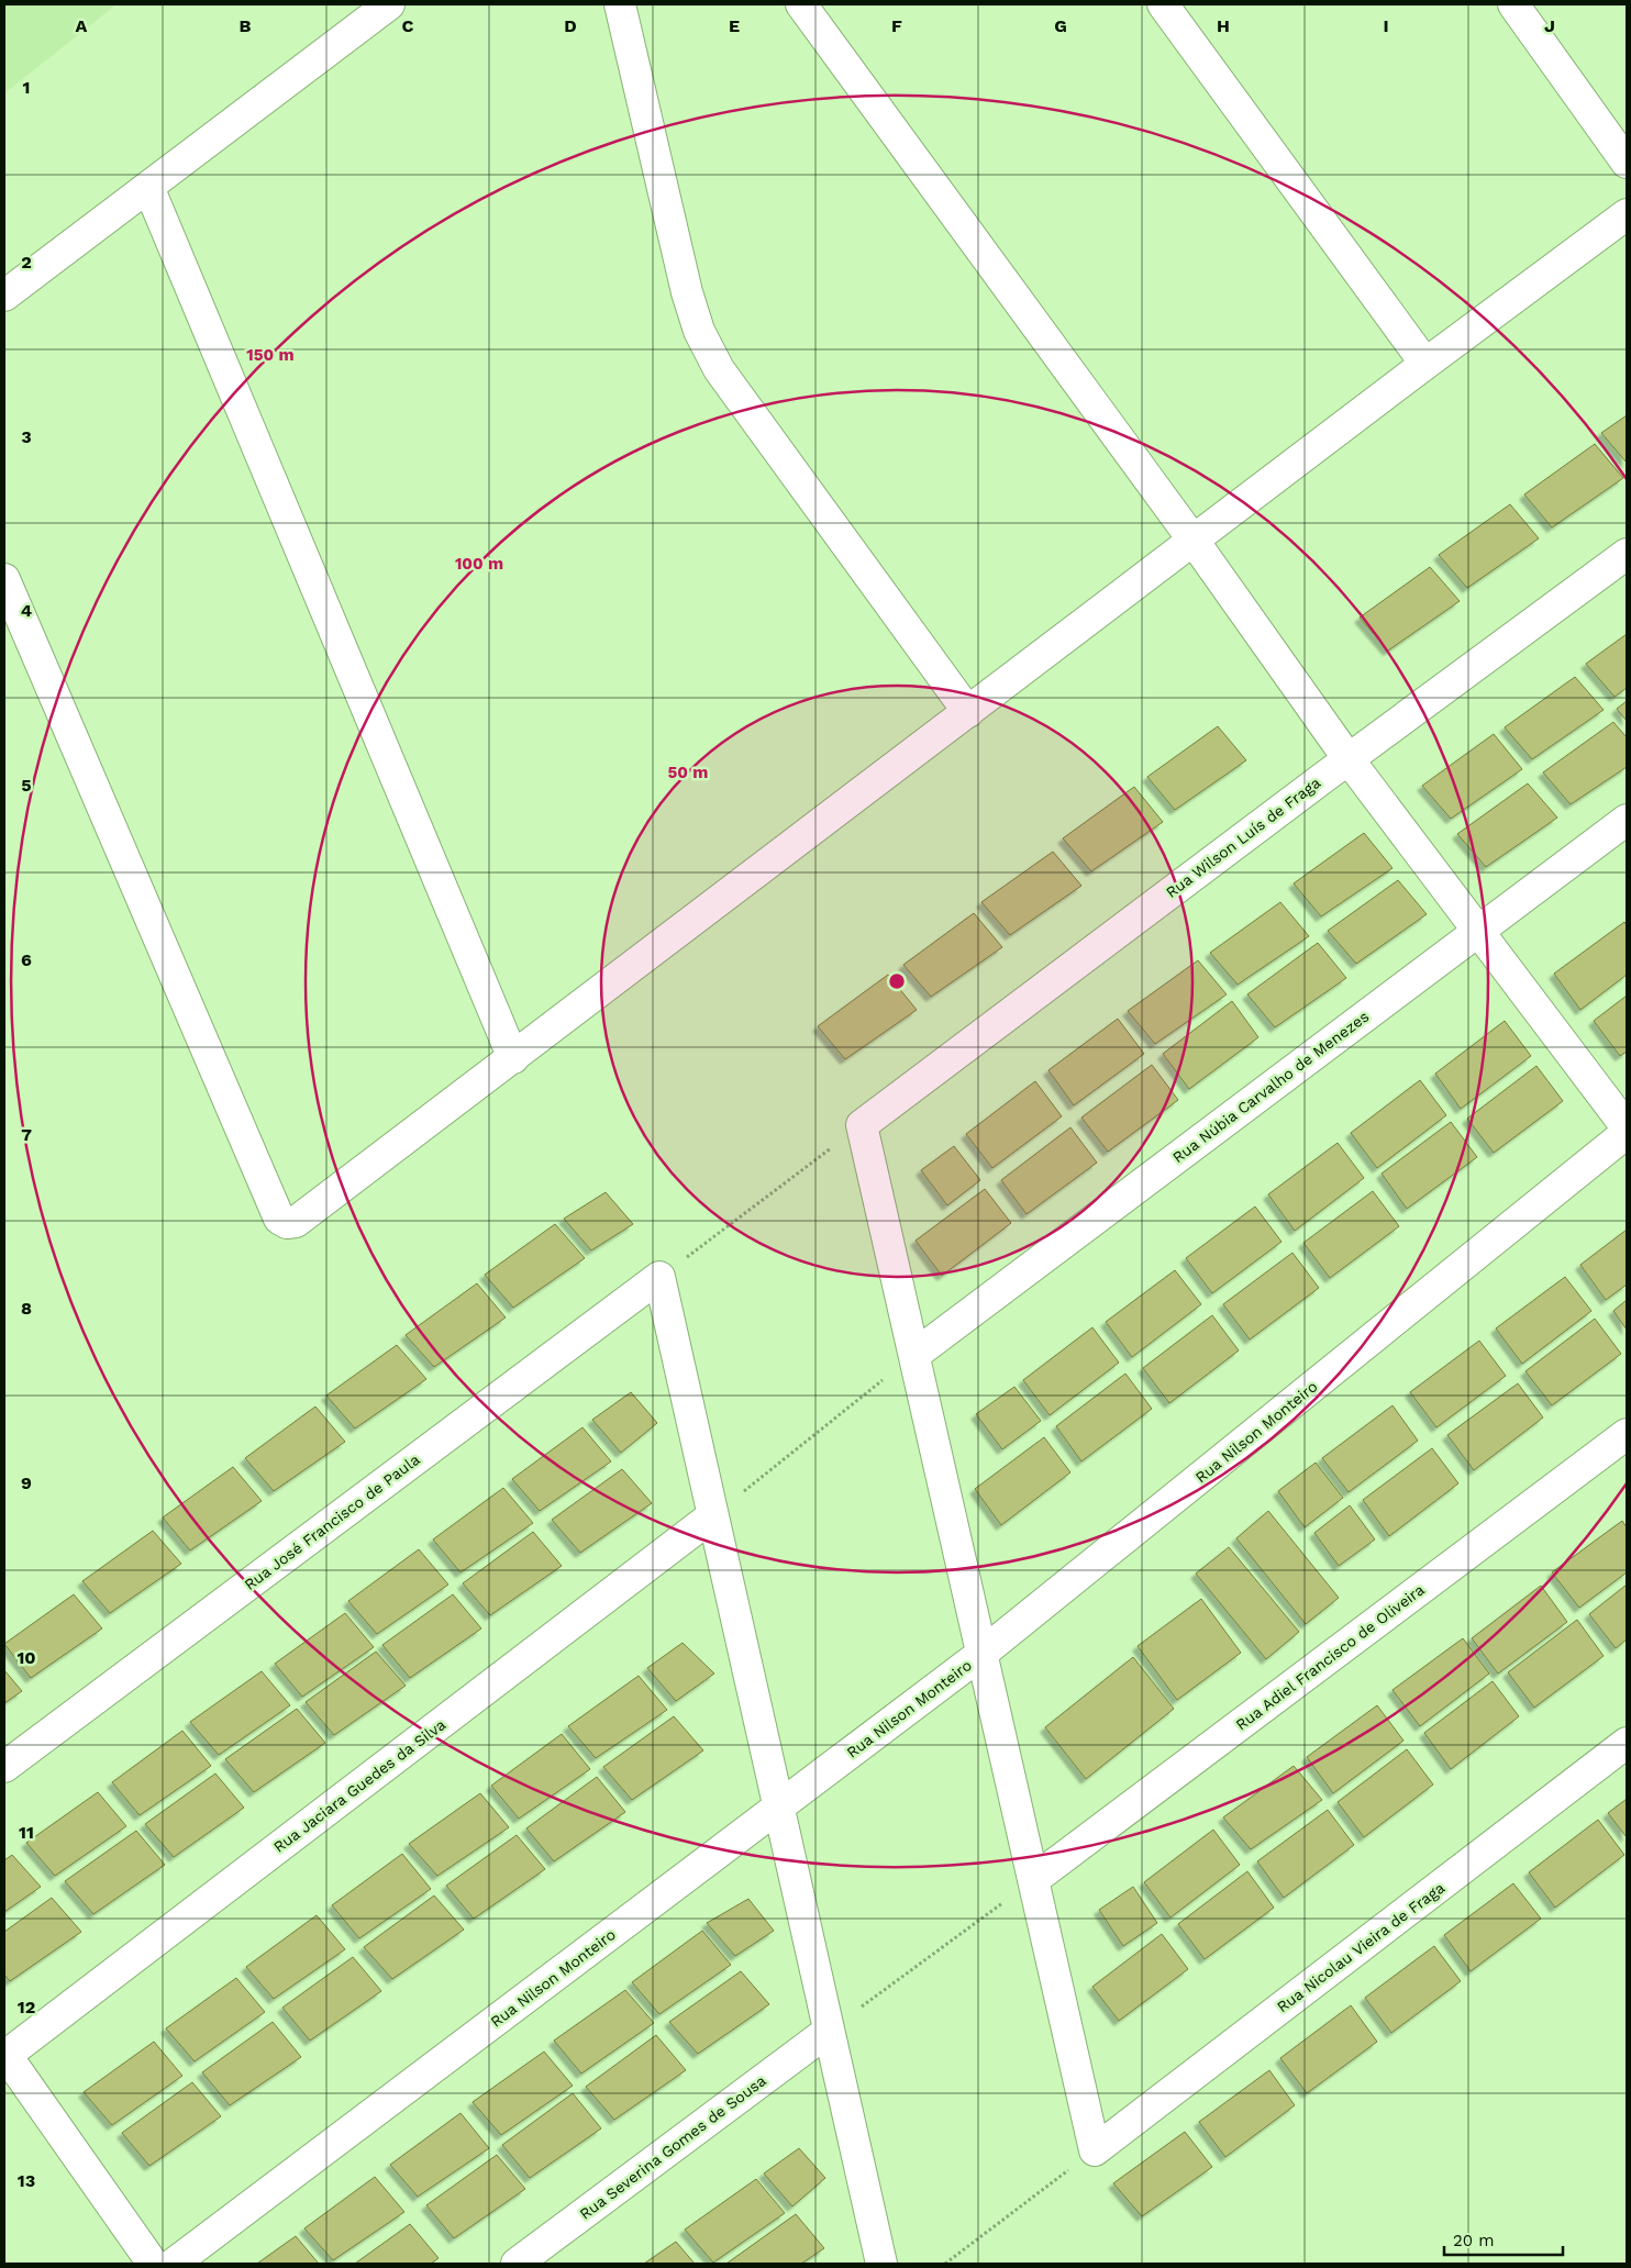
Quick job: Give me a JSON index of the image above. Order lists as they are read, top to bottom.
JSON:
{
  "streets": {
    "street": [
      "Rua Wilson Luís de Fraga",
      "Rua Núbia Carvalho de Menezes",
      "Rua Nilson Monteiro",
      "Rua José Francisco de Paula",
      "Rua Adiel Francisco de Oliveira",
      "Rua Jaciara Guedes da Silva",
      "Rua Nicolau Vieira de Fraga",
      "Rua Severina Gomes de Sousa"
    ]
  },
  "scale_bar": "20 m",
  "grid": {
    "columns": [
      "A",
      "B",
      "C",
      "D",
      "E",
      "F",
      "G",
      "H",
      "I",
      "J"
    ],
    "rows": [
      "1",
      "2",
      "3",
      "4",
      "5",
      "6",
      "7",
      "8",
      "9",
      "10",
      "11",
      "12",
      "13"
    ]
  },
  "rings": ["150 m", "100 m", "50 m"]
}
